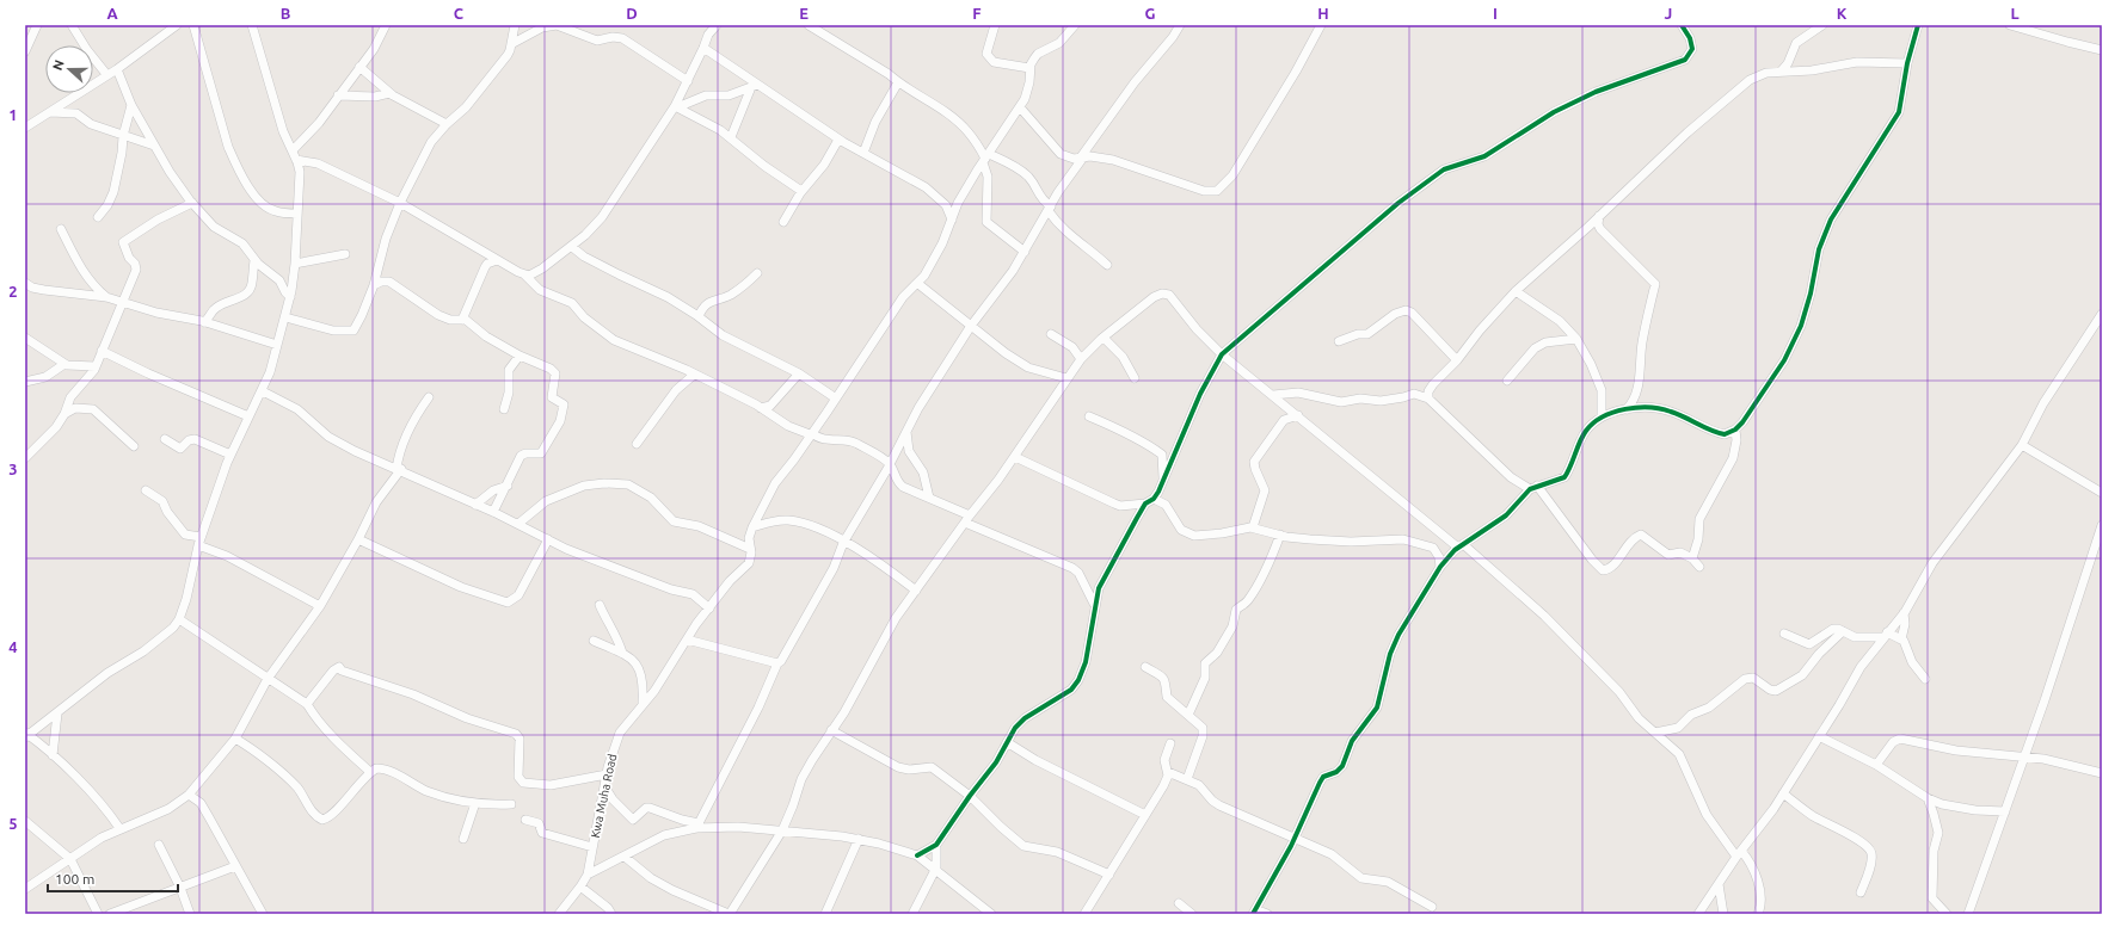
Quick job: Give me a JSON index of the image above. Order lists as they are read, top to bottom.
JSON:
{
  "streets": {
    "street": ["Kwa Muha Road"]
  },
  "scale_bar": "100 m",
  "north": "left",
  "grid": {
    "columns": [
      "A",
      "B",
      "C",
      "D",
      "E",
      "F",
      "G",
      "H",
      "I",
      "J",
      "K",
      "L"
    ],
    "rows": [
      "1",
      "2",
      "3",
      "4",
      "5"
    ]
  }
}
